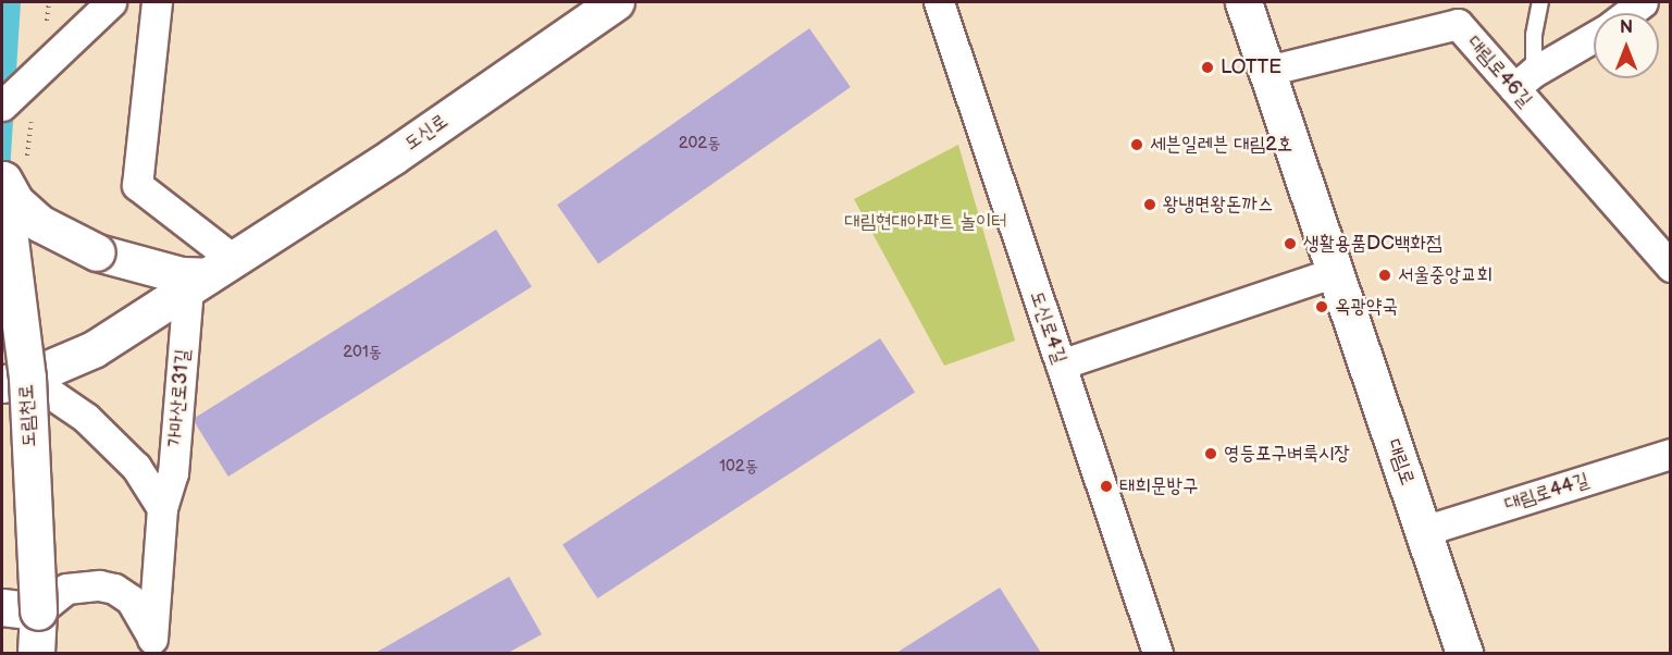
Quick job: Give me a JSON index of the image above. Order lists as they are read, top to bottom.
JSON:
{
  "streets": {
    "main road": ["도신로", "도림천로", "대림로"],
    "street": [
      "대림로46길",
      "도신로4길",
      "가마산로31길",
      "대림로44길"
    ]
  },
  "crossings": [
    ["대림로46길", "대림로"],
    ["도신로", "가마산로31길"],
    ["도신로", "도림천로"],
    ["대림로", "대림로44길"]
  ],
  "parks": ["대림현대아파트 놀이터"],
  "places": [
    "LOTTE",
    "세븐일레븐 대림2호",
    "왕냉면왕돈까스",
    "생활용품DC백화점",
    "서울중앙교회",
    "옥광약국",
    "영등포구벼룩시장",
    "태희문방구"
  ],
  "house_numbers": ["202동", "201동", "102동"],
  "north": "top"
}
